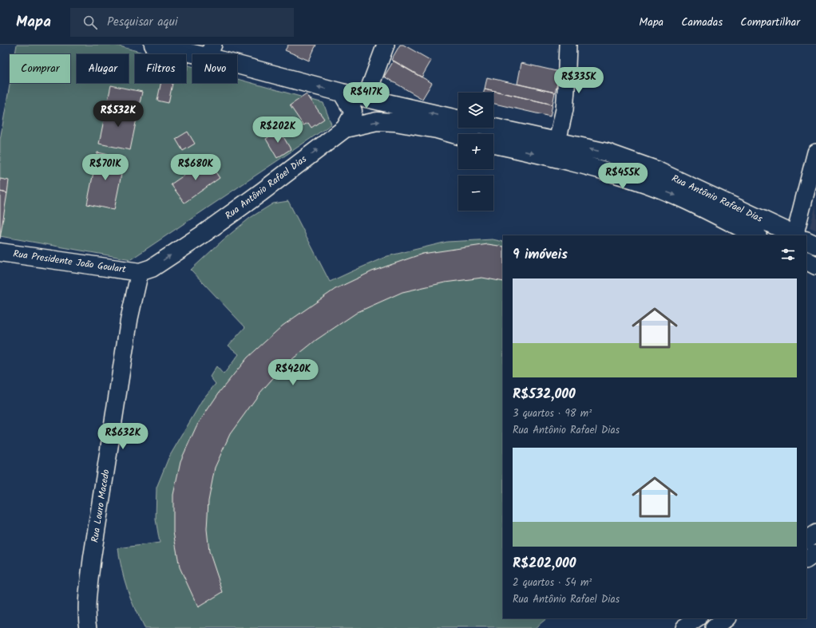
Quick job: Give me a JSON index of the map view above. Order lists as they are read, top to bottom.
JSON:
{
  "streets": {
    "street": ["Rua Antônio Rafael Dias", "Rua Presidente João Goulart", "Rua Louro Macedo"]
  },
  "crossings": [
    ["Rua Antônio Rafael Dias", "Rua Presidente João Goulart"],
    ["Rua Antônio Rafael Dias", "Rua Louro Macedo"],
    ["Rua Presidente João Goulart", "Rua Louro Macedo"]
  ],
  "page": {
    "header": "Mapa",
    "search": "Pesquisar aqui",
    "nav": ["Mapa", "Camadas", "Compartilhar"],
    "chip": [
      "Comprar",
      "Alugar",
      "Filtros",
      "Novo"
    ],
    "price": [
      "R$335K",
      "R$417K",
      "R$532K",
      "R$202K",
      "R$701K",
      "R$680K",
      "R$455K",
      "R$420K",
      "R$632K"
    ],
    "map_buttons": ["+", "−"],
    "heading": "9 imóveis",
    "list": [
      {
        "name": "R$532,000",
        "note": "3 quartos · 98 m² · Rua Antônio Rafael Dias"
      },
      {
        "name": "R$202,000",
        "note": "2 quartos · 54 m² · Rua Antônio Rafael Dias"
      }
    ]
  }
}
